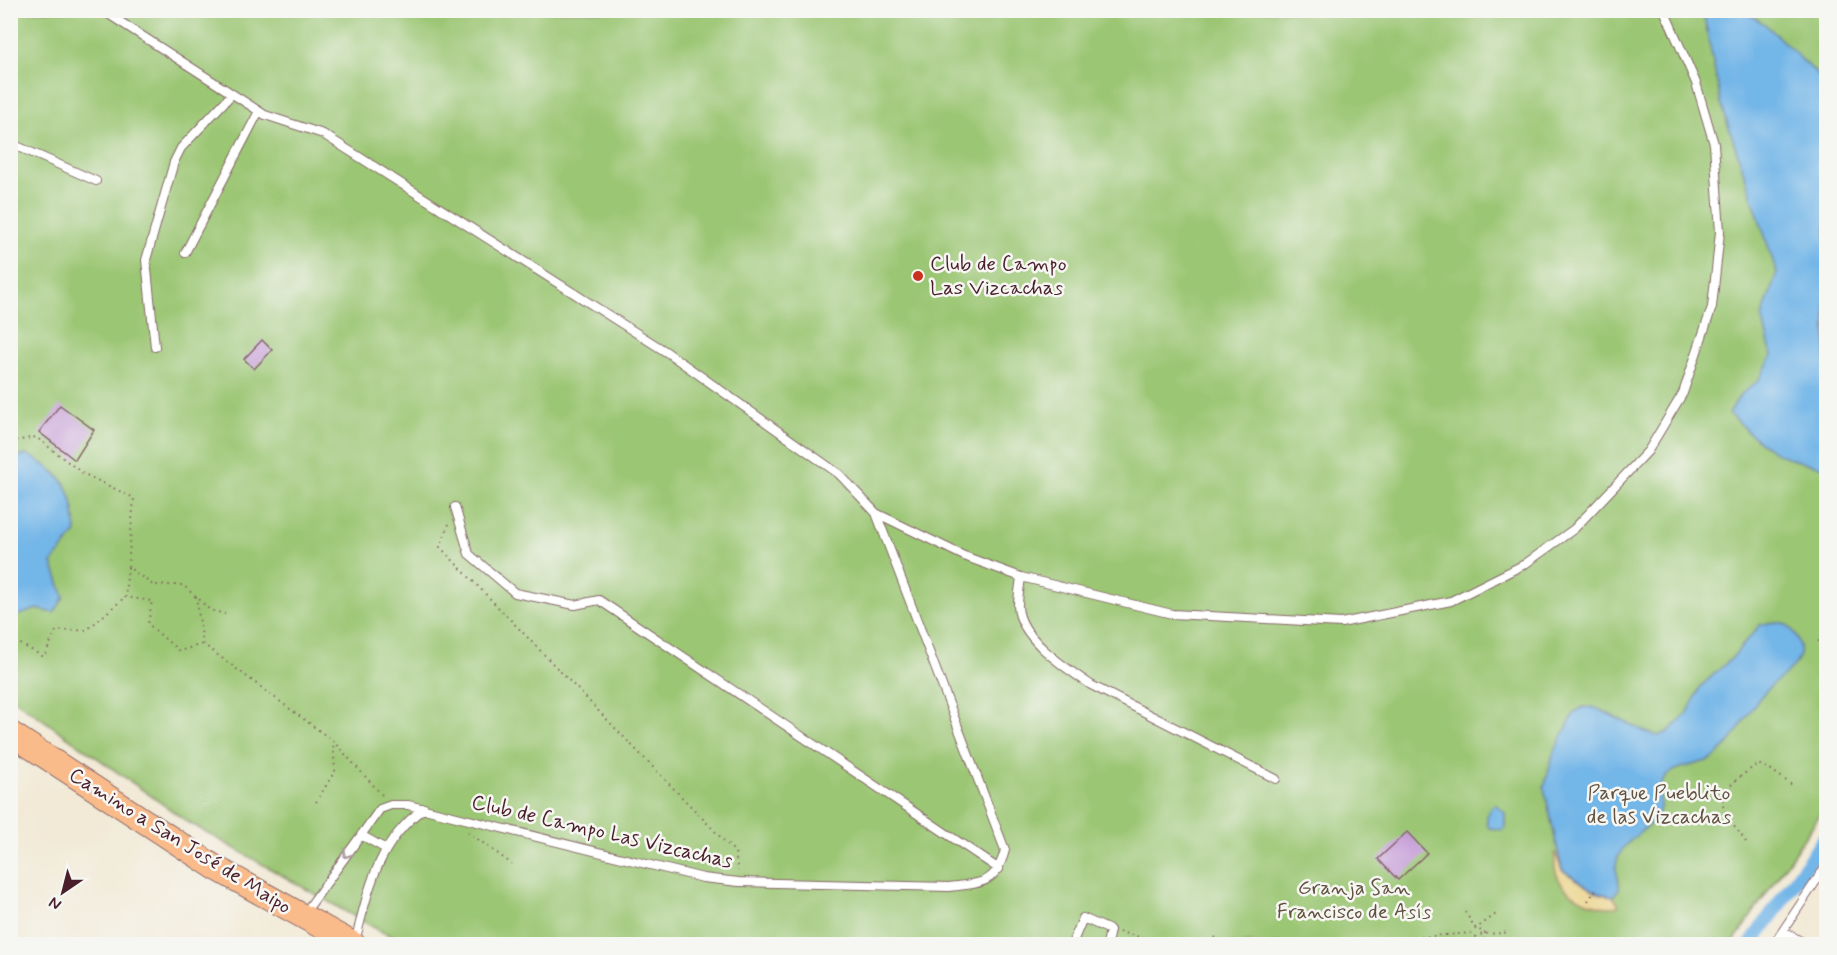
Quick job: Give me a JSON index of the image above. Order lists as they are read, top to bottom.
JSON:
{
  "streets": {
    "main road": ["Camino a San José de Maipo"],
    "lane": ["Club de Campo Las Vizcachas"]
  },
  "parks": ["Parque Pueblito de las Vizcachas", "Granja San Francisco de Asís"],
  "places": ["Club de Campo Las Vizcachas"],
  "north": "bottom left"
}
